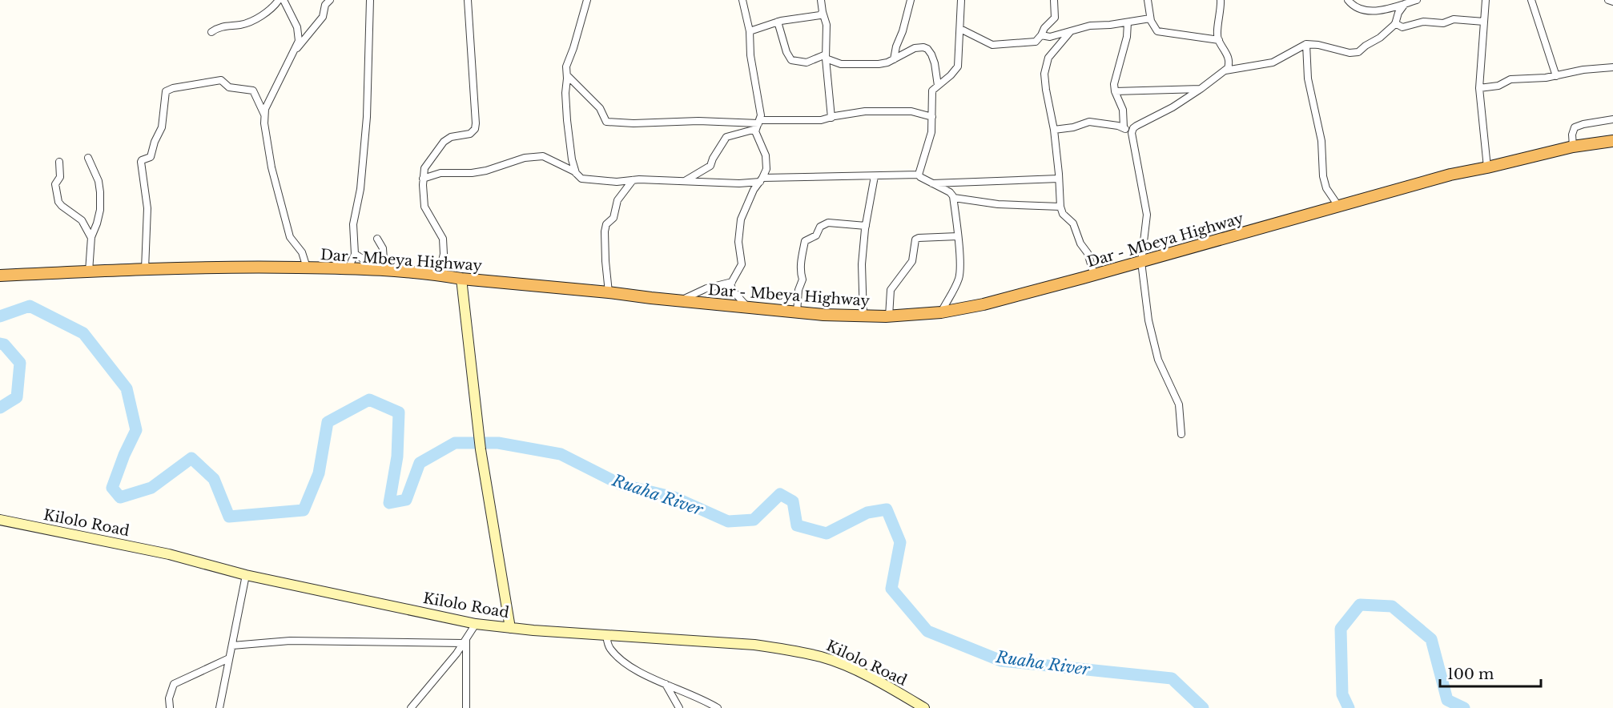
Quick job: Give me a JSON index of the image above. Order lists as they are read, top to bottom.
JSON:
{
  "streets": {
    "highway": ["Dar - Mbeya Highway"],
    "main road": ["Kilolo Road"]
  },
  "water": ["Ruaha River"],
  "scale_bar": "100 m"
}
